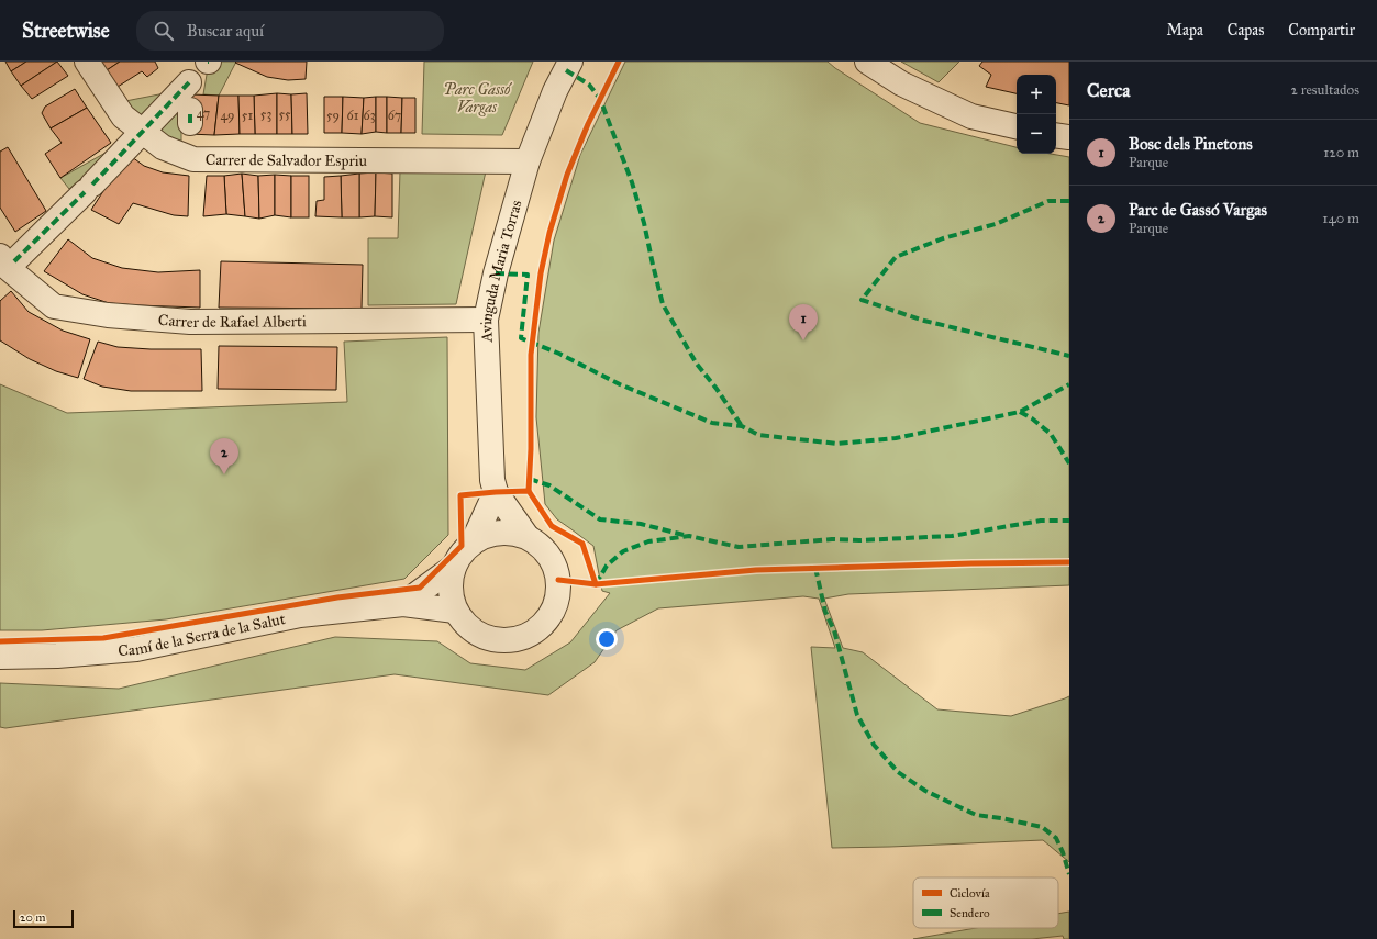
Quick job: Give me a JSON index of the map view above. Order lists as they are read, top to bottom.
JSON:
{
  "streets": {
    "street": [
      "Carrer de Salvador Espriu",
      "Avinguda Maria Torras",
      "Carrer de Rafael Alberti",
      "Camí de la Serra de la Salut"
    ]
  },
  "crossings": [
    ["Carrer de Salvador Espriu", "Avinguda Maria Torras"],
    ["Avinguda Maria Torras", "Carrer de Rafael Alberti"],
    ["Avinguda Maria Torras", "Camí de la Serra de la Salut"]
  ],
  "parks": ["Parc Gassó Vargas"],
  "house_numbers": [
    "47",
    "53",
    "55",
    "49",
    "51",
    "59",
    "61",
    "63",
    "67"
  ],
  "legend": ["Ciclovía", "Sendero"],
  "scale_bar": "20 m",
  "page": {
    "header": "Streetwise",
    "search": "Buscar aquí",
    "nav": ["Mapa", "Capas", "Compartir"],
    "heading": ["Cerca", "2 resultados"],
    "map_buttons": ["+", "−"],
    "list": [
      {
        "mark": "1",
        "name": "Bosc dels Pinetons",
        "note": "Parque",
        "value": "120 m"
      },
      {
        "mark": "2",
        "name": "Parc de Gassó Vargas",
        "note": "Parque",
        "value": "140 m"
      }
    ],
    "pins": ["1", "2"],
    "scale": "20 m"
  }
}
